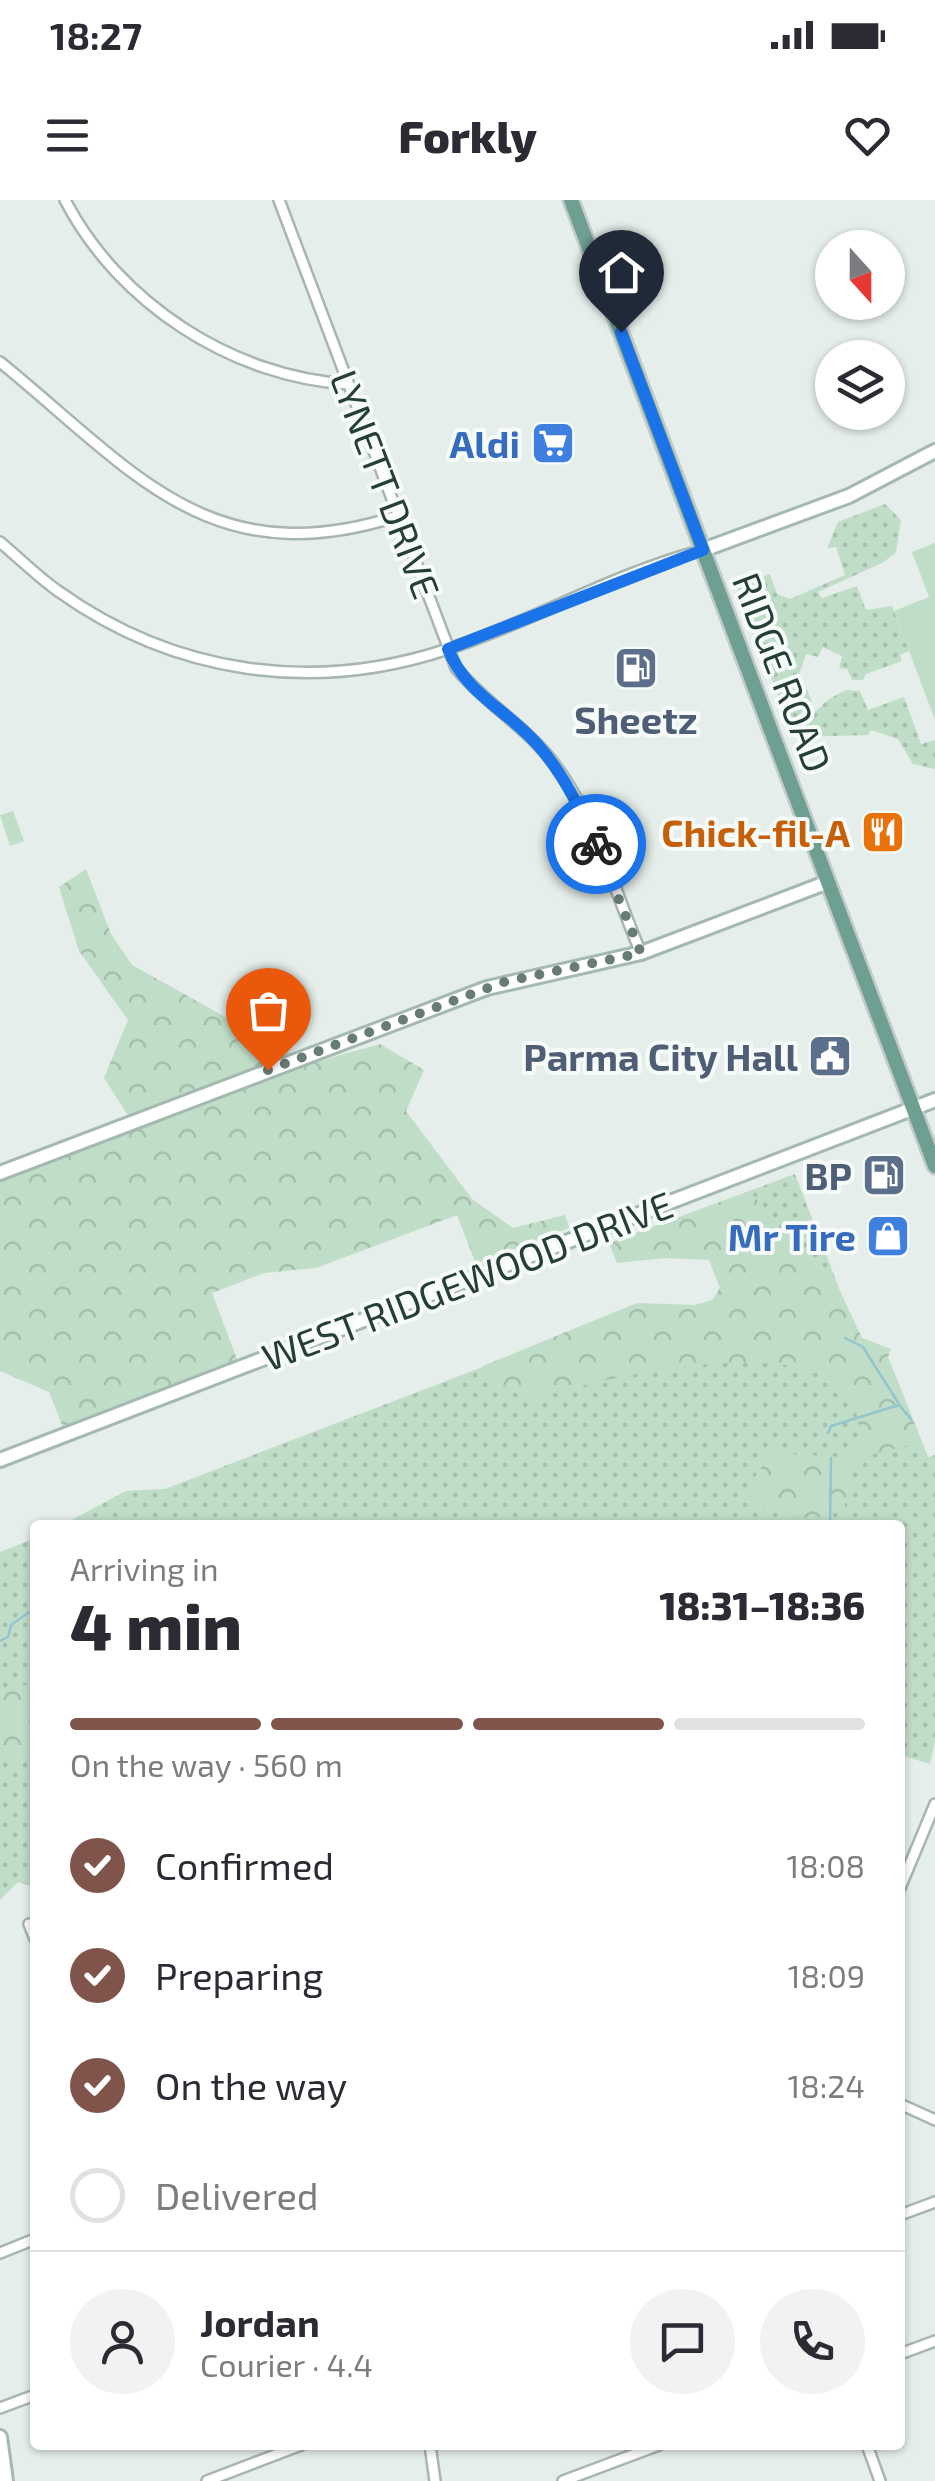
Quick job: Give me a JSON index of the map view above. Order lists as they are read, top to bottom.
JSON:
{
  "streets": {
    "main road": ["RIDGE ROAD"],
    "street": ["LYNETT DRIVE", "WEST RIDGEWOOD DRIVE"]
  },
  "crossings": [
    ["RIDGE ROAD", "WEST RIDGEWOOD DRIVE"]
  ],
  "places": {
    "supermarket": ["Aldi"],
    "fuel station": ["Sheetz", "BP"],
    "restaurant": ["Chick-fil-A"],
    "public building": ["Parma City Hall"],
    "shop": ["Mr Tire"]
  },
  "north": "bottom",
  "page": {
    "status": "18:27",
    "header": "Forkly",
    "heading": ["4 min", "Arriving in", "18:31–18:36"],
    "panel": ["Jordan", "Courier · 4.4"],
    "bar": "On the way · 560 m",
    "list": [
      ["Confirmed", "18:08"],
      ["Preparing", "18:09"],
      ["On the way", "18:24"],
      "Delivered"
    ]
  }
}
